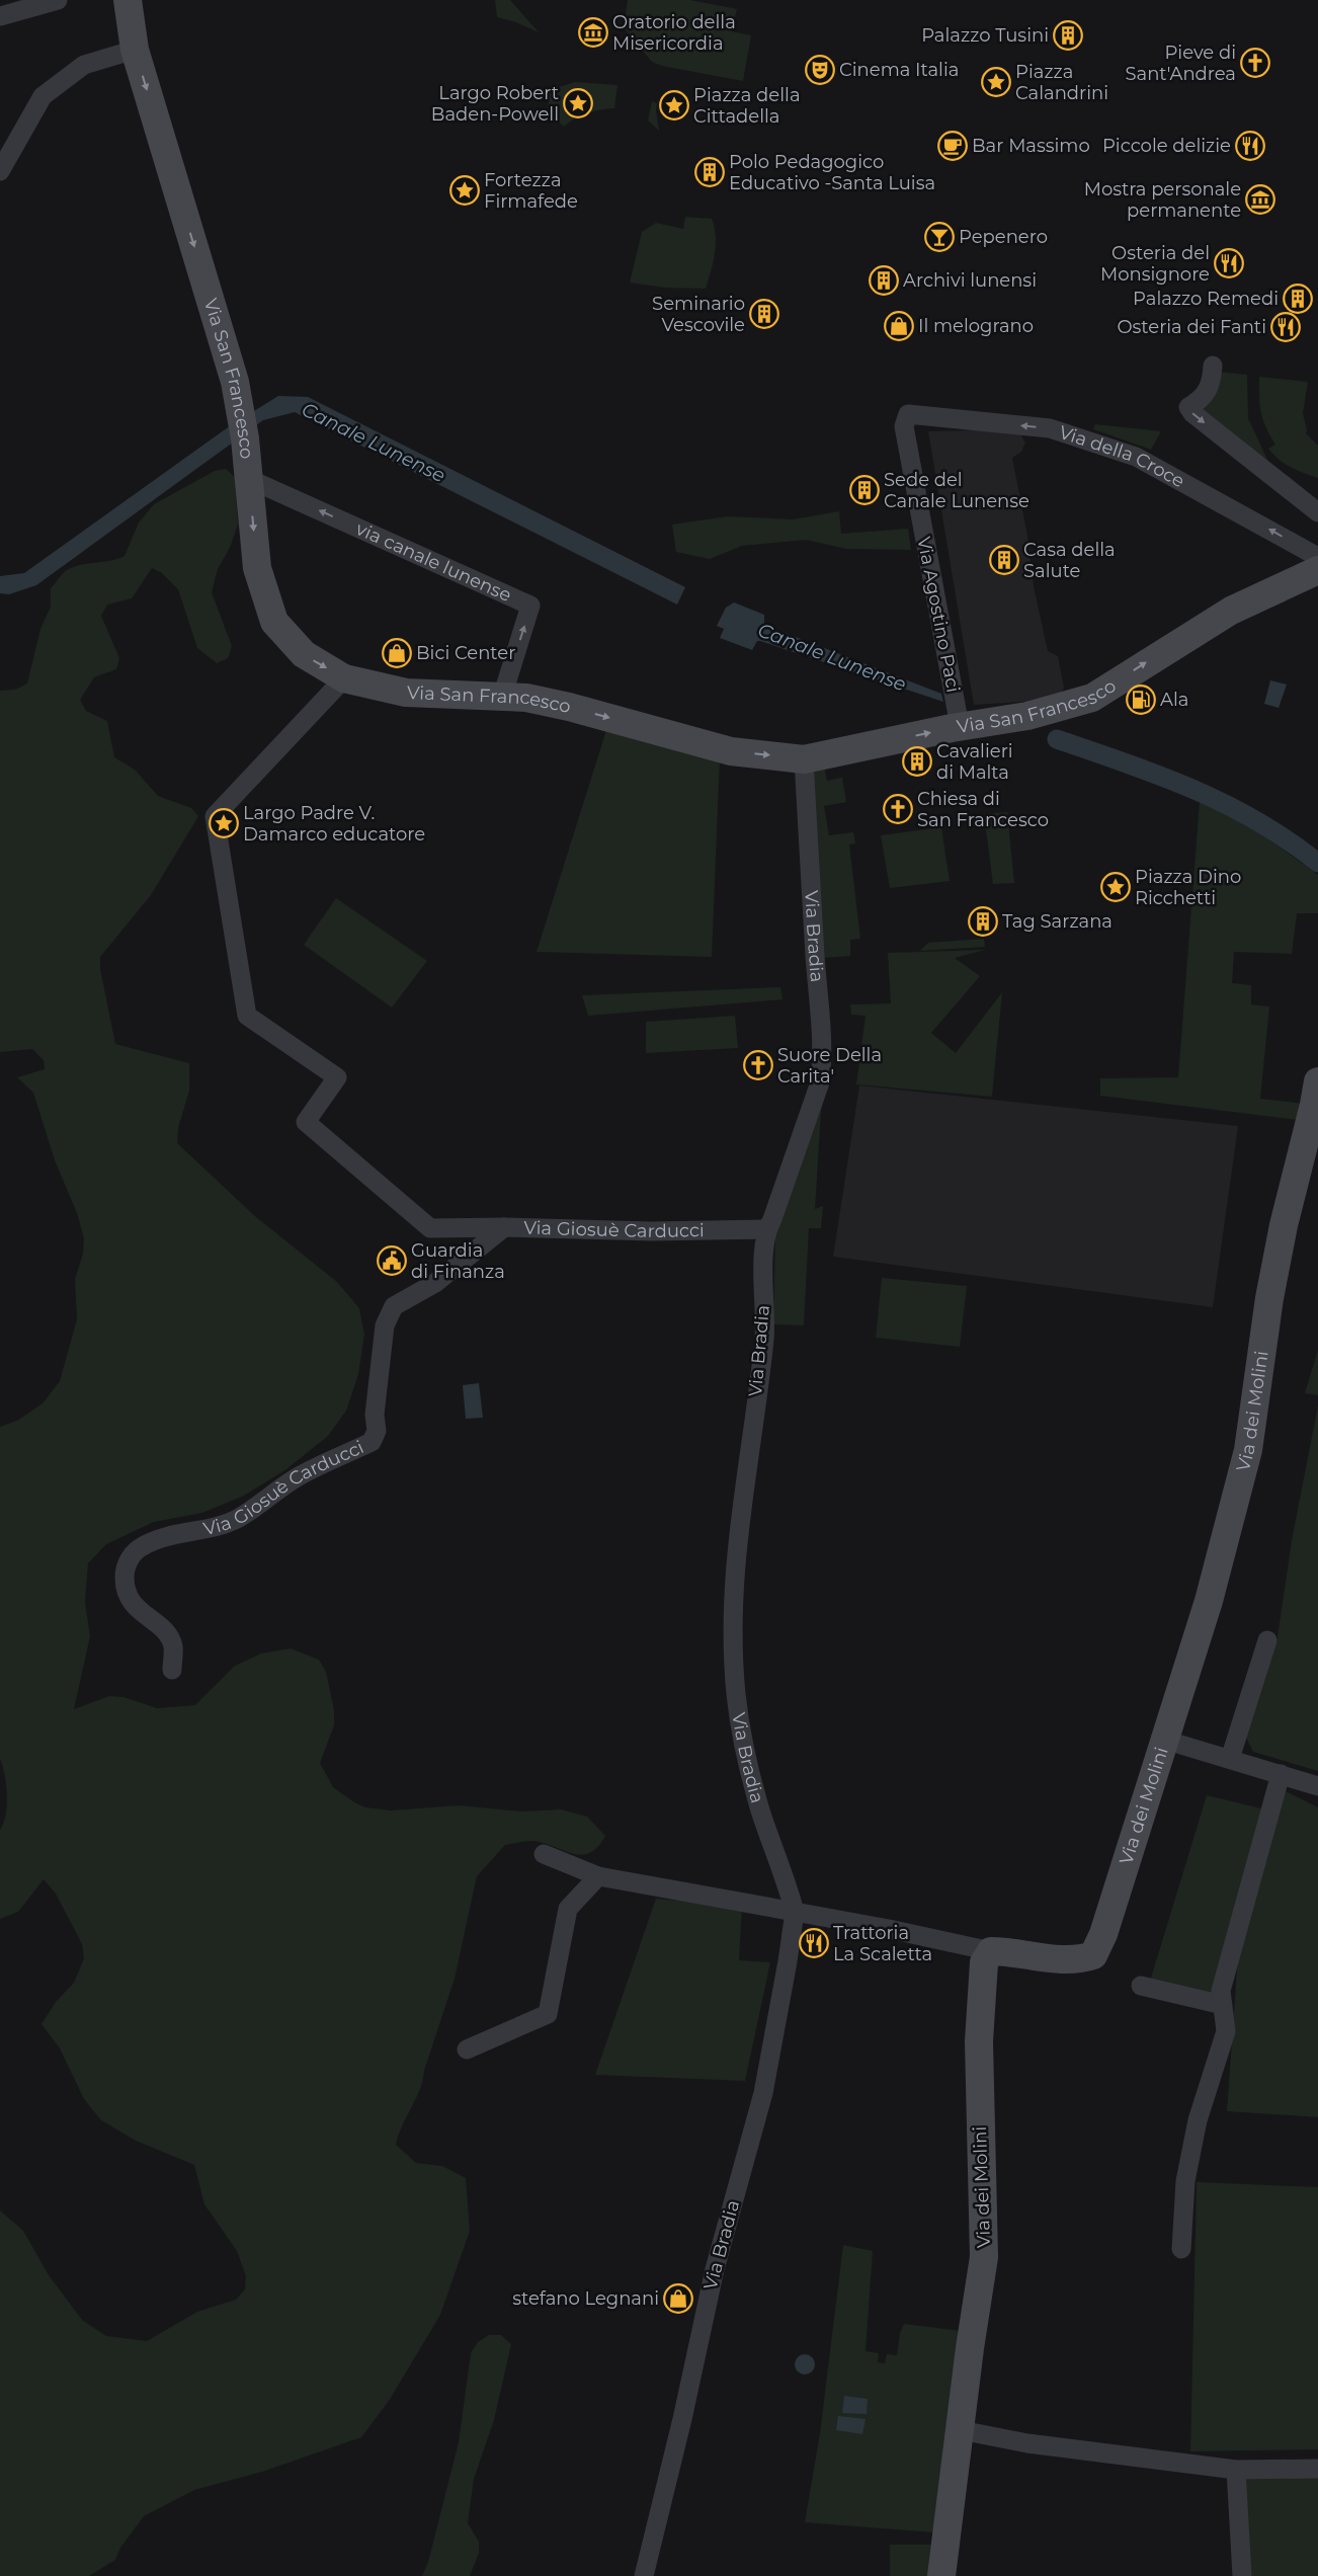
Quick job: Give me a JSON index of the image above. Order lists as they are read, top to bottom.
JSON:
{
  "streets": {
    "street": [
      "Via San Francesco",
      "Via della Croce",
      "via canale lunense",
      "Via Agostino Paci",
      "Via Bradia",
      "Via Giosuè Carducci",
      "Via dei Molini"
    ]
  },
  "crossings": [
    ["Via San Francesco", "via canale lunense"],
    ["Via San Francesco", "Via Agostino Paci"],
    ["Via San Francesco", "Via Bradia"],
    ["Via della Croce", "Via Agostino Paci"],
    ["Via Bradia", "Via Giosuè Carducci"]
  ],
  "one_way": ["Via della Croce", "via canale lunense"],
  "water": ["Canale Lunense"],
  "places": {
    "museum": ["Oratorio della Misericordia", "Mostra personale permanente"],
    "building": [
      "Palazzo Tusini",
      "Polo Pedagogico Educativo -Santa Luisa",
      "Archivi lunensi",
      "Palazzo Remedi",
      "Seminario Vescovile",
      "Sede del Canale Lunense",
      "Casa della Salute",
      "Cavalieri di Malta",
      "Tag Sarzana"
    ],
    "church": ["Pieve di Sant'Andrea", "Chiesa di San Francesco", "Suore Della Carita'"],
    "theatre": ["Cinema Italia"],
    "place": [
      "Piazza Calandrini",
      "Largo Robert Baden-Powell",
      "Piazza della Cittadella",
      "Fortezza Firmafede",
      "Largo Padre V. Damarco educatore",
      "Piazza Dino Ricchetti"
    ],
    "cafe": ["Bar Massimo"],
    "restaurant": [
      "Piccole delizie",
      "Osteria del Monsignore",
      "Osteria dei Fanti",
      "Trattoria La Scaletta"
    ],
    "bar": ["Pepenero"],
    "shop": ["Il melograno", "Bici Center", "stefano Legnani"],
    "fuel station": ["Ala"],
    "public building": ["Guardia di Finanza"]
  }
}
